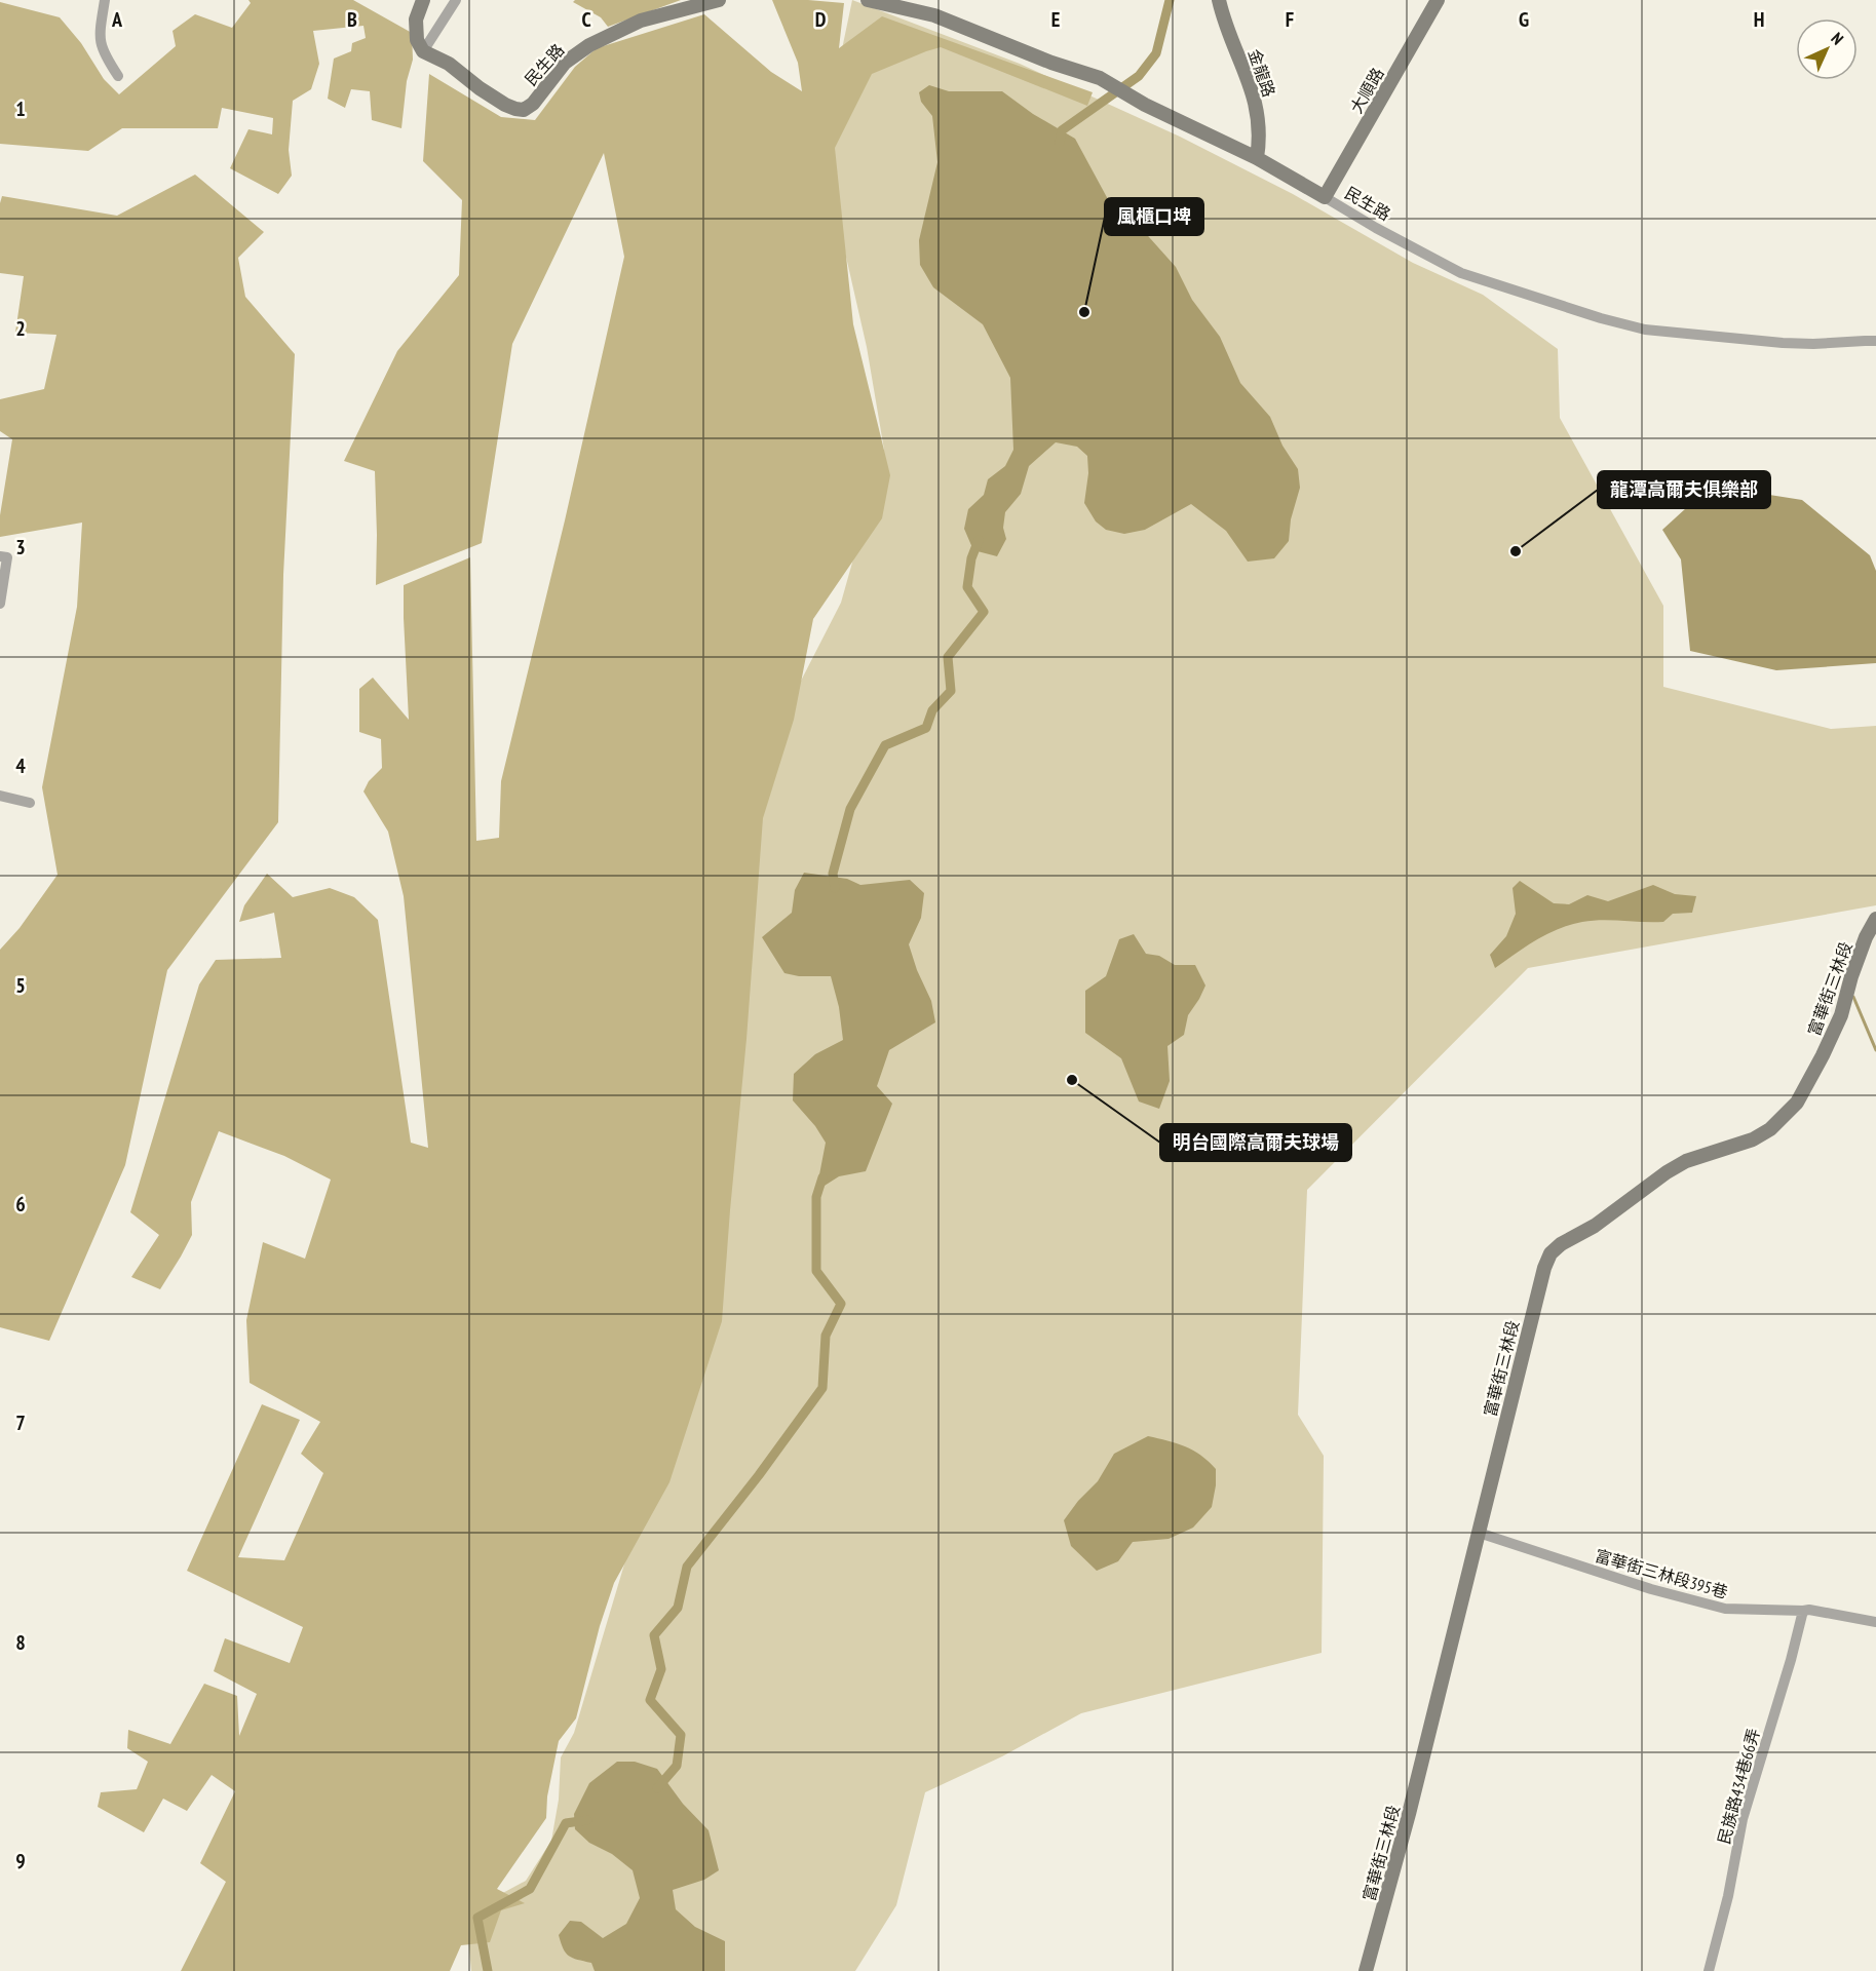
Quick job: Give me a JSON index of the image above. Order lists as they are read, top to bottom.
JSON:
{
  "streets": {
    "street": [
      "民生路",
      "金龍路",
      "大順路",
      "富華街三林段",
      "富華街三林段395巷",
      "民族路434巷66弄"
    ]
  },
  "crossings": [
    ["民生路", "金龍路"],
    ["民生路", "大順路"],
    ["富華街三林段", "富華街三林段395巷"],
    ["富華街三林段395巷", "民族路434巷66弄"]
  ],
  "places": ["風櫃口埤", "龍潭高爾夫俱樂部", "明台國際高爾夫球場"],
  "north": "top right",
  "grid": {
    "columns": [
      "A",
      "B",
      "C",
      "D",
      "E",
      "F",
      "G",
      "H"
    ],
    "rows": [
      "1",
      "2",
      "3",
      "4",
      "5",
      "6",
      "7",
      "8",
      "9"
    ]
  }
}
